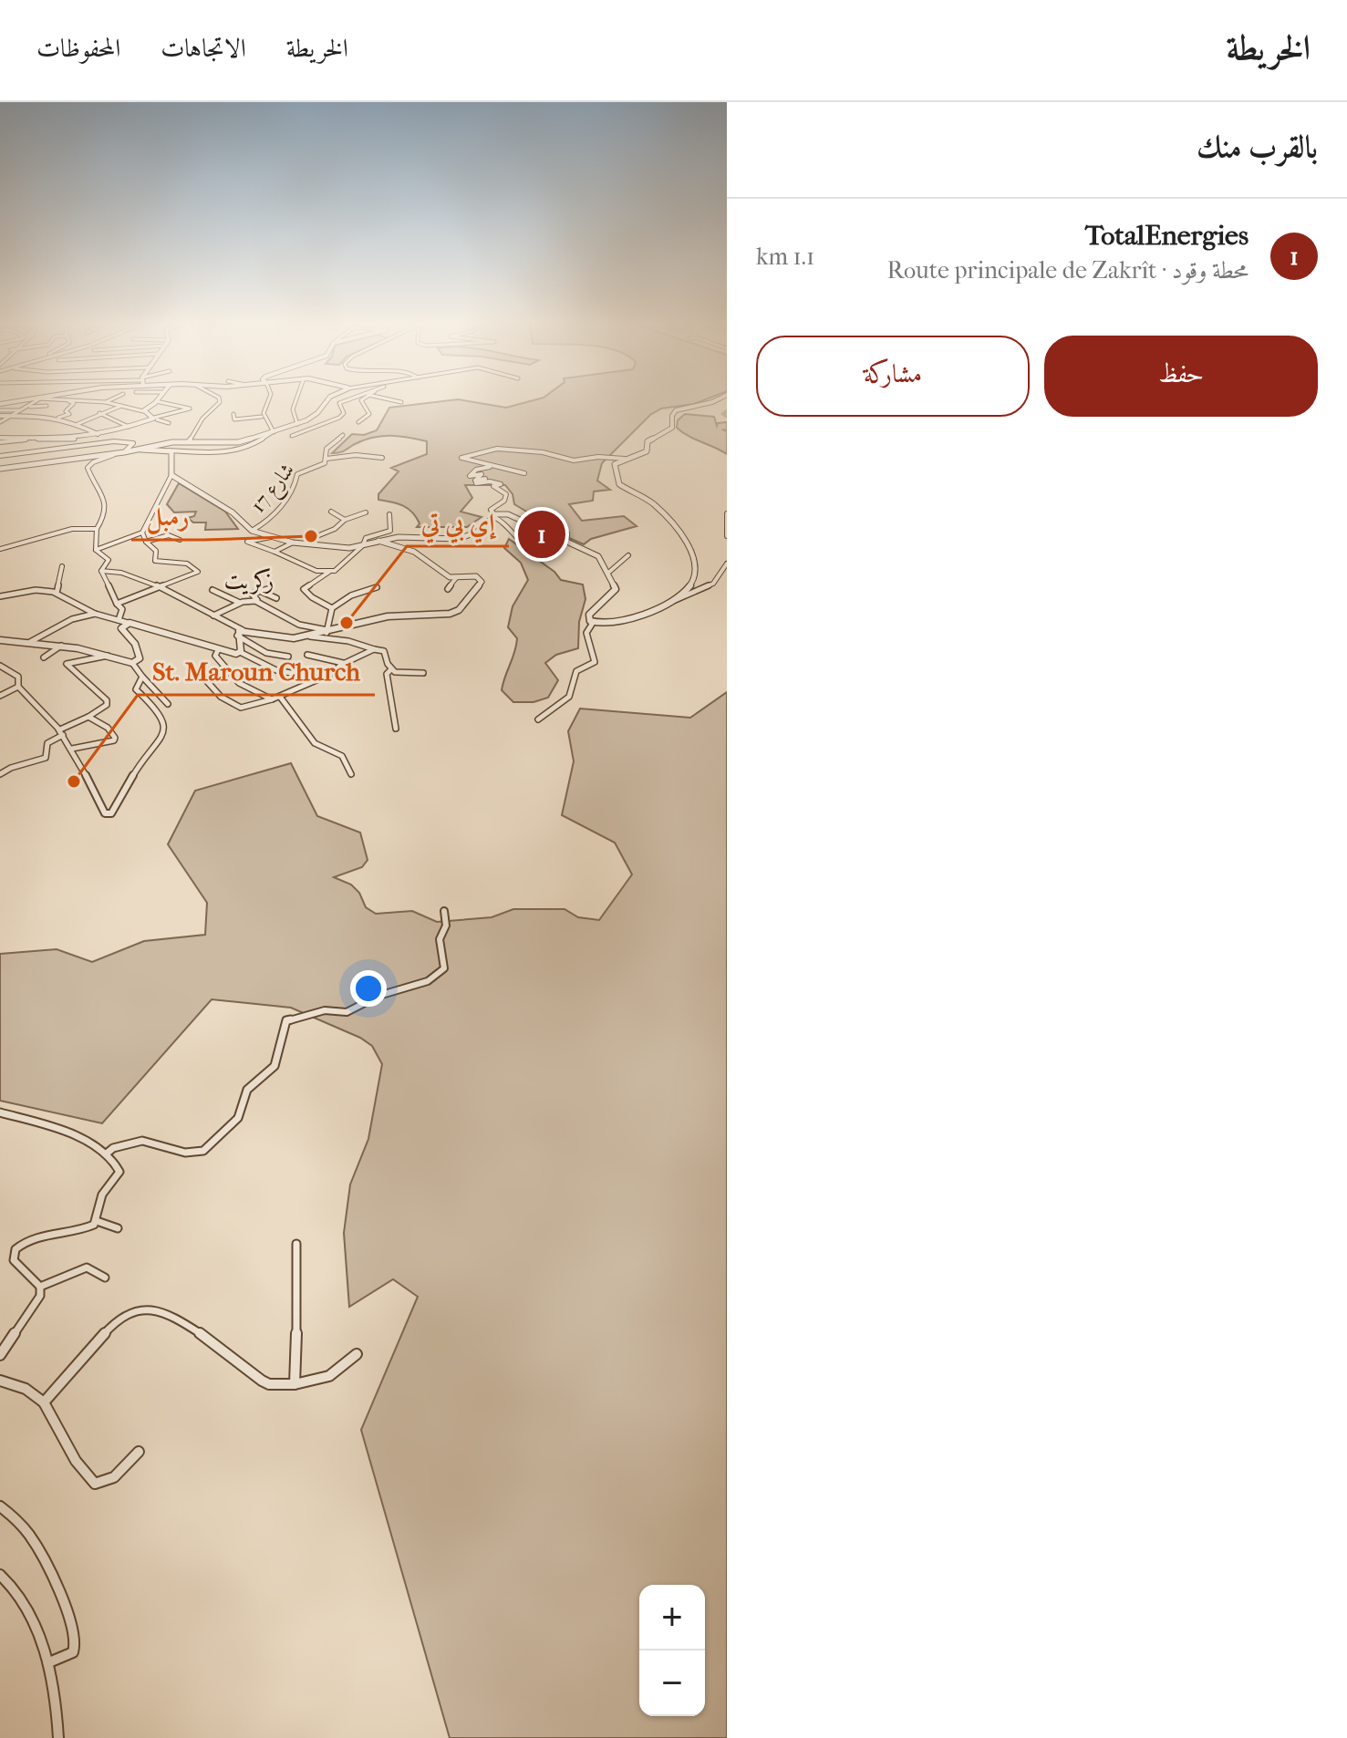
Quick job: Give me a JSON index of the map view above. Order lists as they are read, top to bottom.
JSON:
{
  "streets": {
    "street": ["شارع 17"]
  },
  "districts": ["زكريت"],
  "places": ["رمبل", "إي بي تي", "St. Maroun Church"],
  "page": {
    "header": "الخريطة",
    "nav": ["الخريطة", "الاتجاهات", "المحفوظات"],
    "heading": "بالقرب منك",
    "list": [
      {
        "mark": "1",
        "name": "TotalEnergies",
        "note": "محطة وقود · Route principale de Zakrît",
        "value": "1.1 km"
      }
    ],
    "buttons": ["حفظ", "مشاركة"],
    "pins": "1",
    "map_buttons": ["+", "−"]
  }
}
